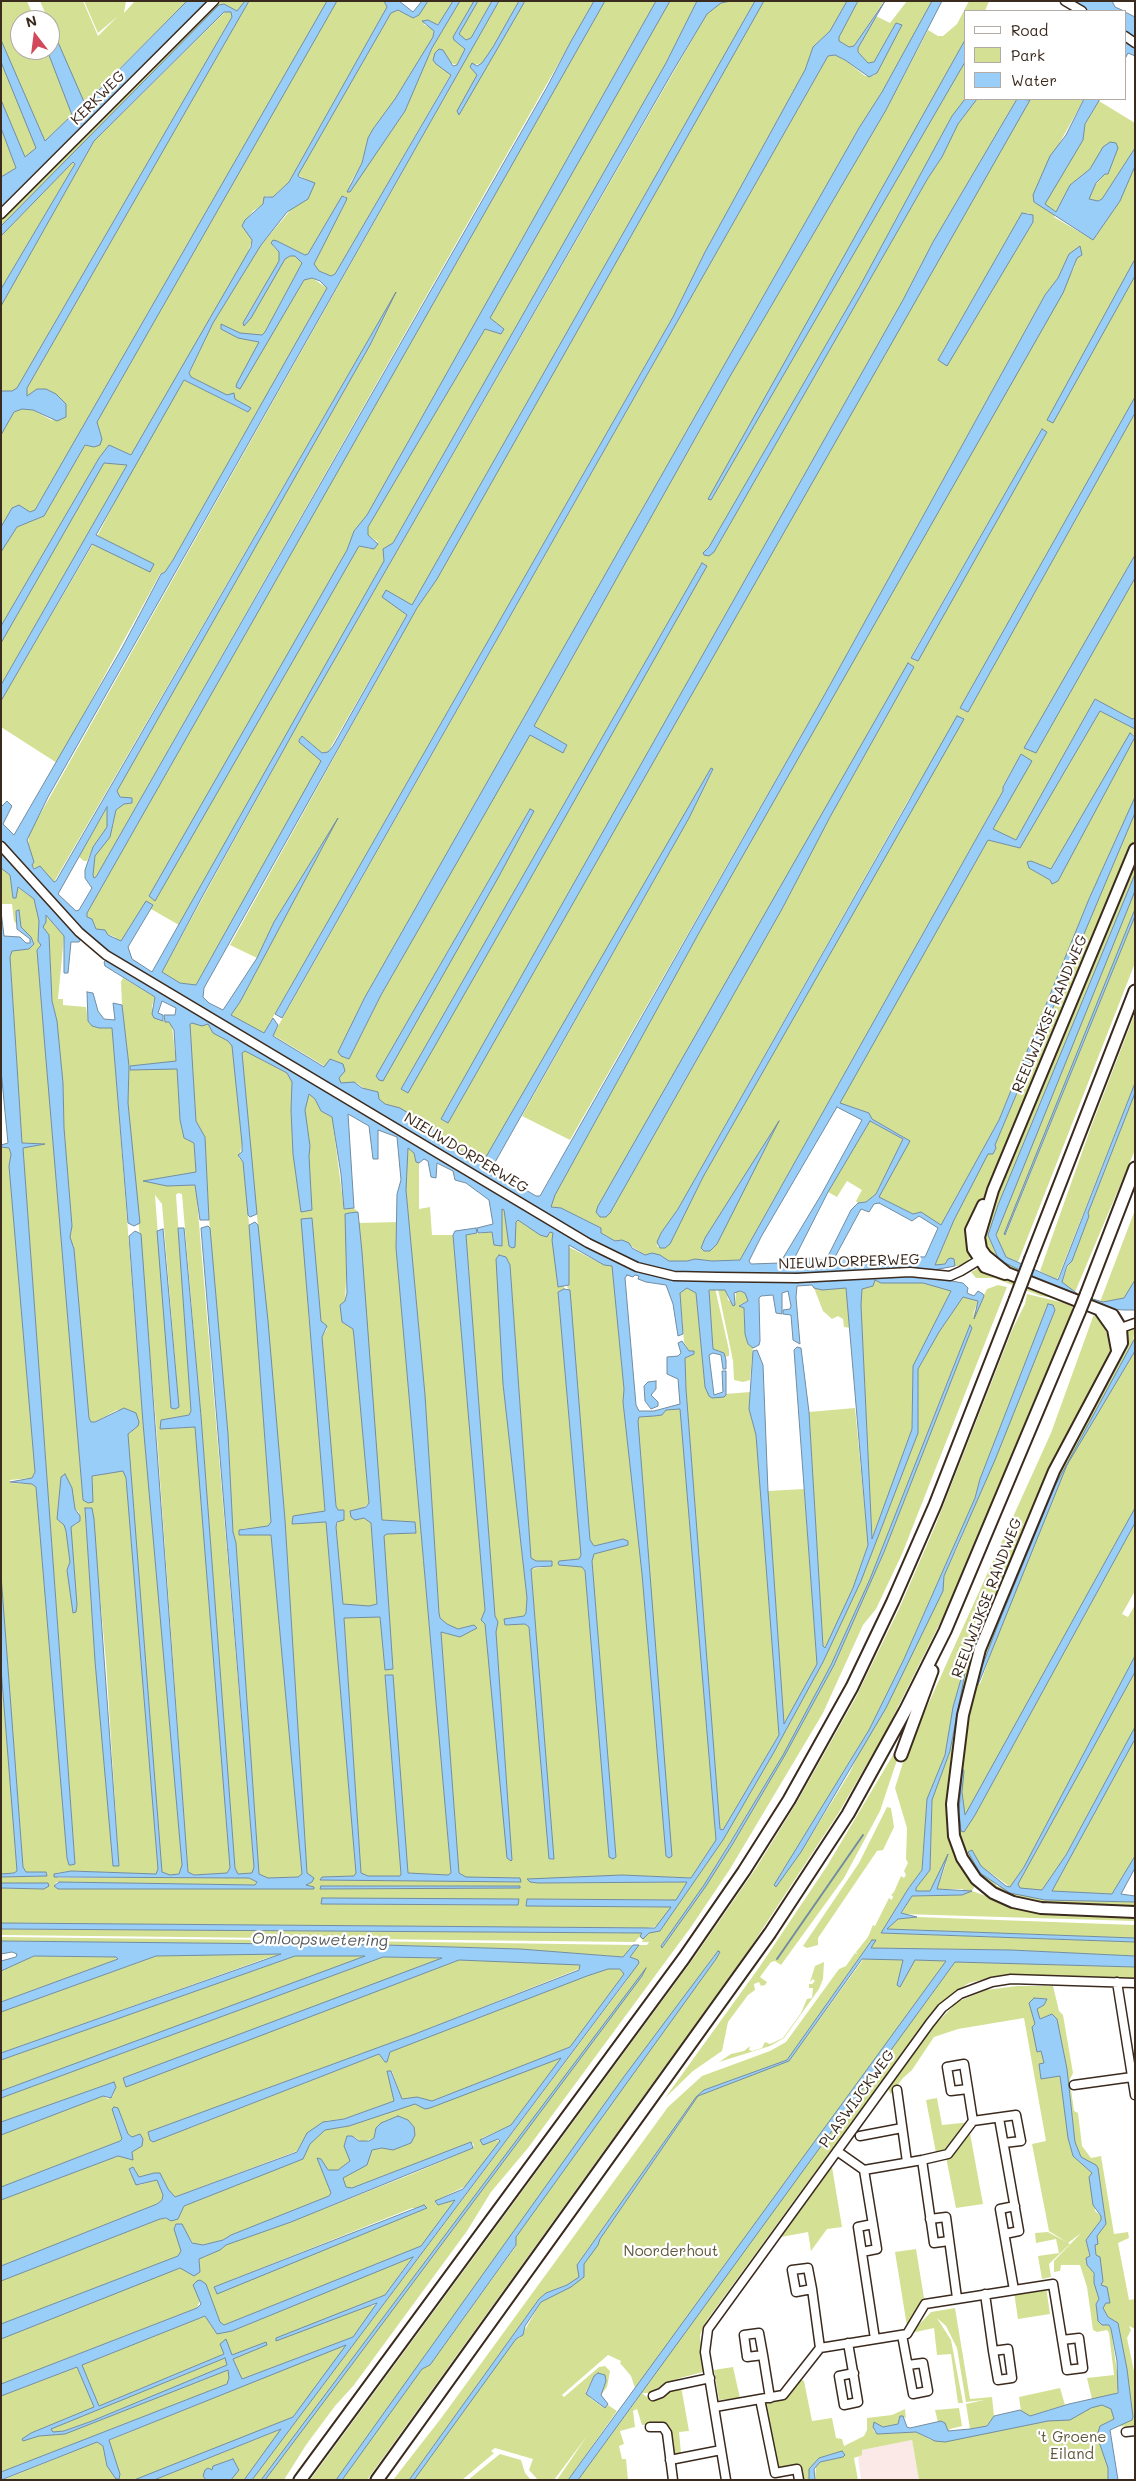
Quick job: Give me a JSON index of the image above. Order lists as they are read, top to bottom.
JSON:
{
  "streets": {
    "main road": ["REEUWIJKSE RANDWEG"],
    "street": ["KERKWEG", "NIEUWDORPERWEG", "PLASWIJCKWEG"]
  },
  "crossings": [
    ["REEUWIJKSE RANDWEG", "NIEUWDORPERWEG"]
  ],
  "water": ["Omloopswetering"],
  "parks": ["Noorderhout", "'t Groene Eiland"],
  "legend": ["Road", "Park", "Water"],
  "north": "top"
}
